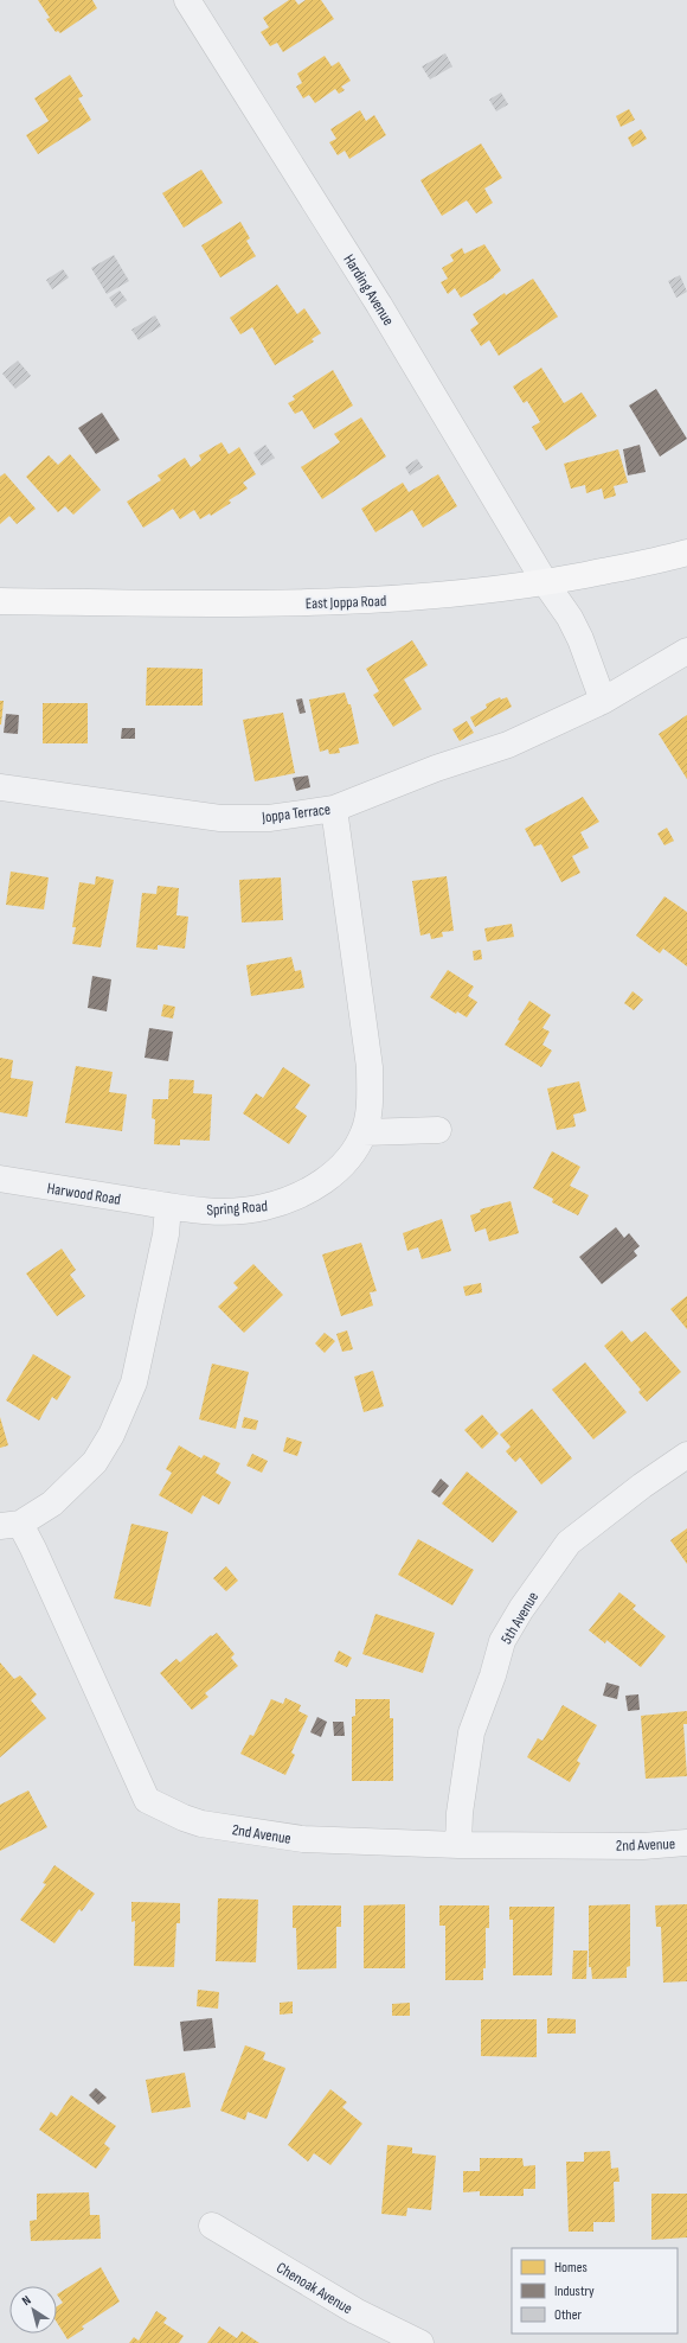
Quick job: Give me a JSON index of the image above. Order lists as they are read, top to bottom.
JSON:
{
  "streets": {
    "main road": ["East Joppa Road"],
    "street": [
      "Harding Avenue",
      "Joppa Terrace",
      "Harwood Road",
      "Spring Road",
      "5th Avenue",
      "2nd Avenue",
      "Chenoak Avenue"
    ]
  },
  "crossings": [
    ["Harding Avenue", "East Joppa Road"],
    ["Joppa Terrace", "Spring Road"],
    ["Harwood Road", "Spring Road"],
    ["5th Avenue", "2nd Avenue"]
  ],
  "legend": ["Homes", "Industry", "Other"],
  "north": "top left"
}
